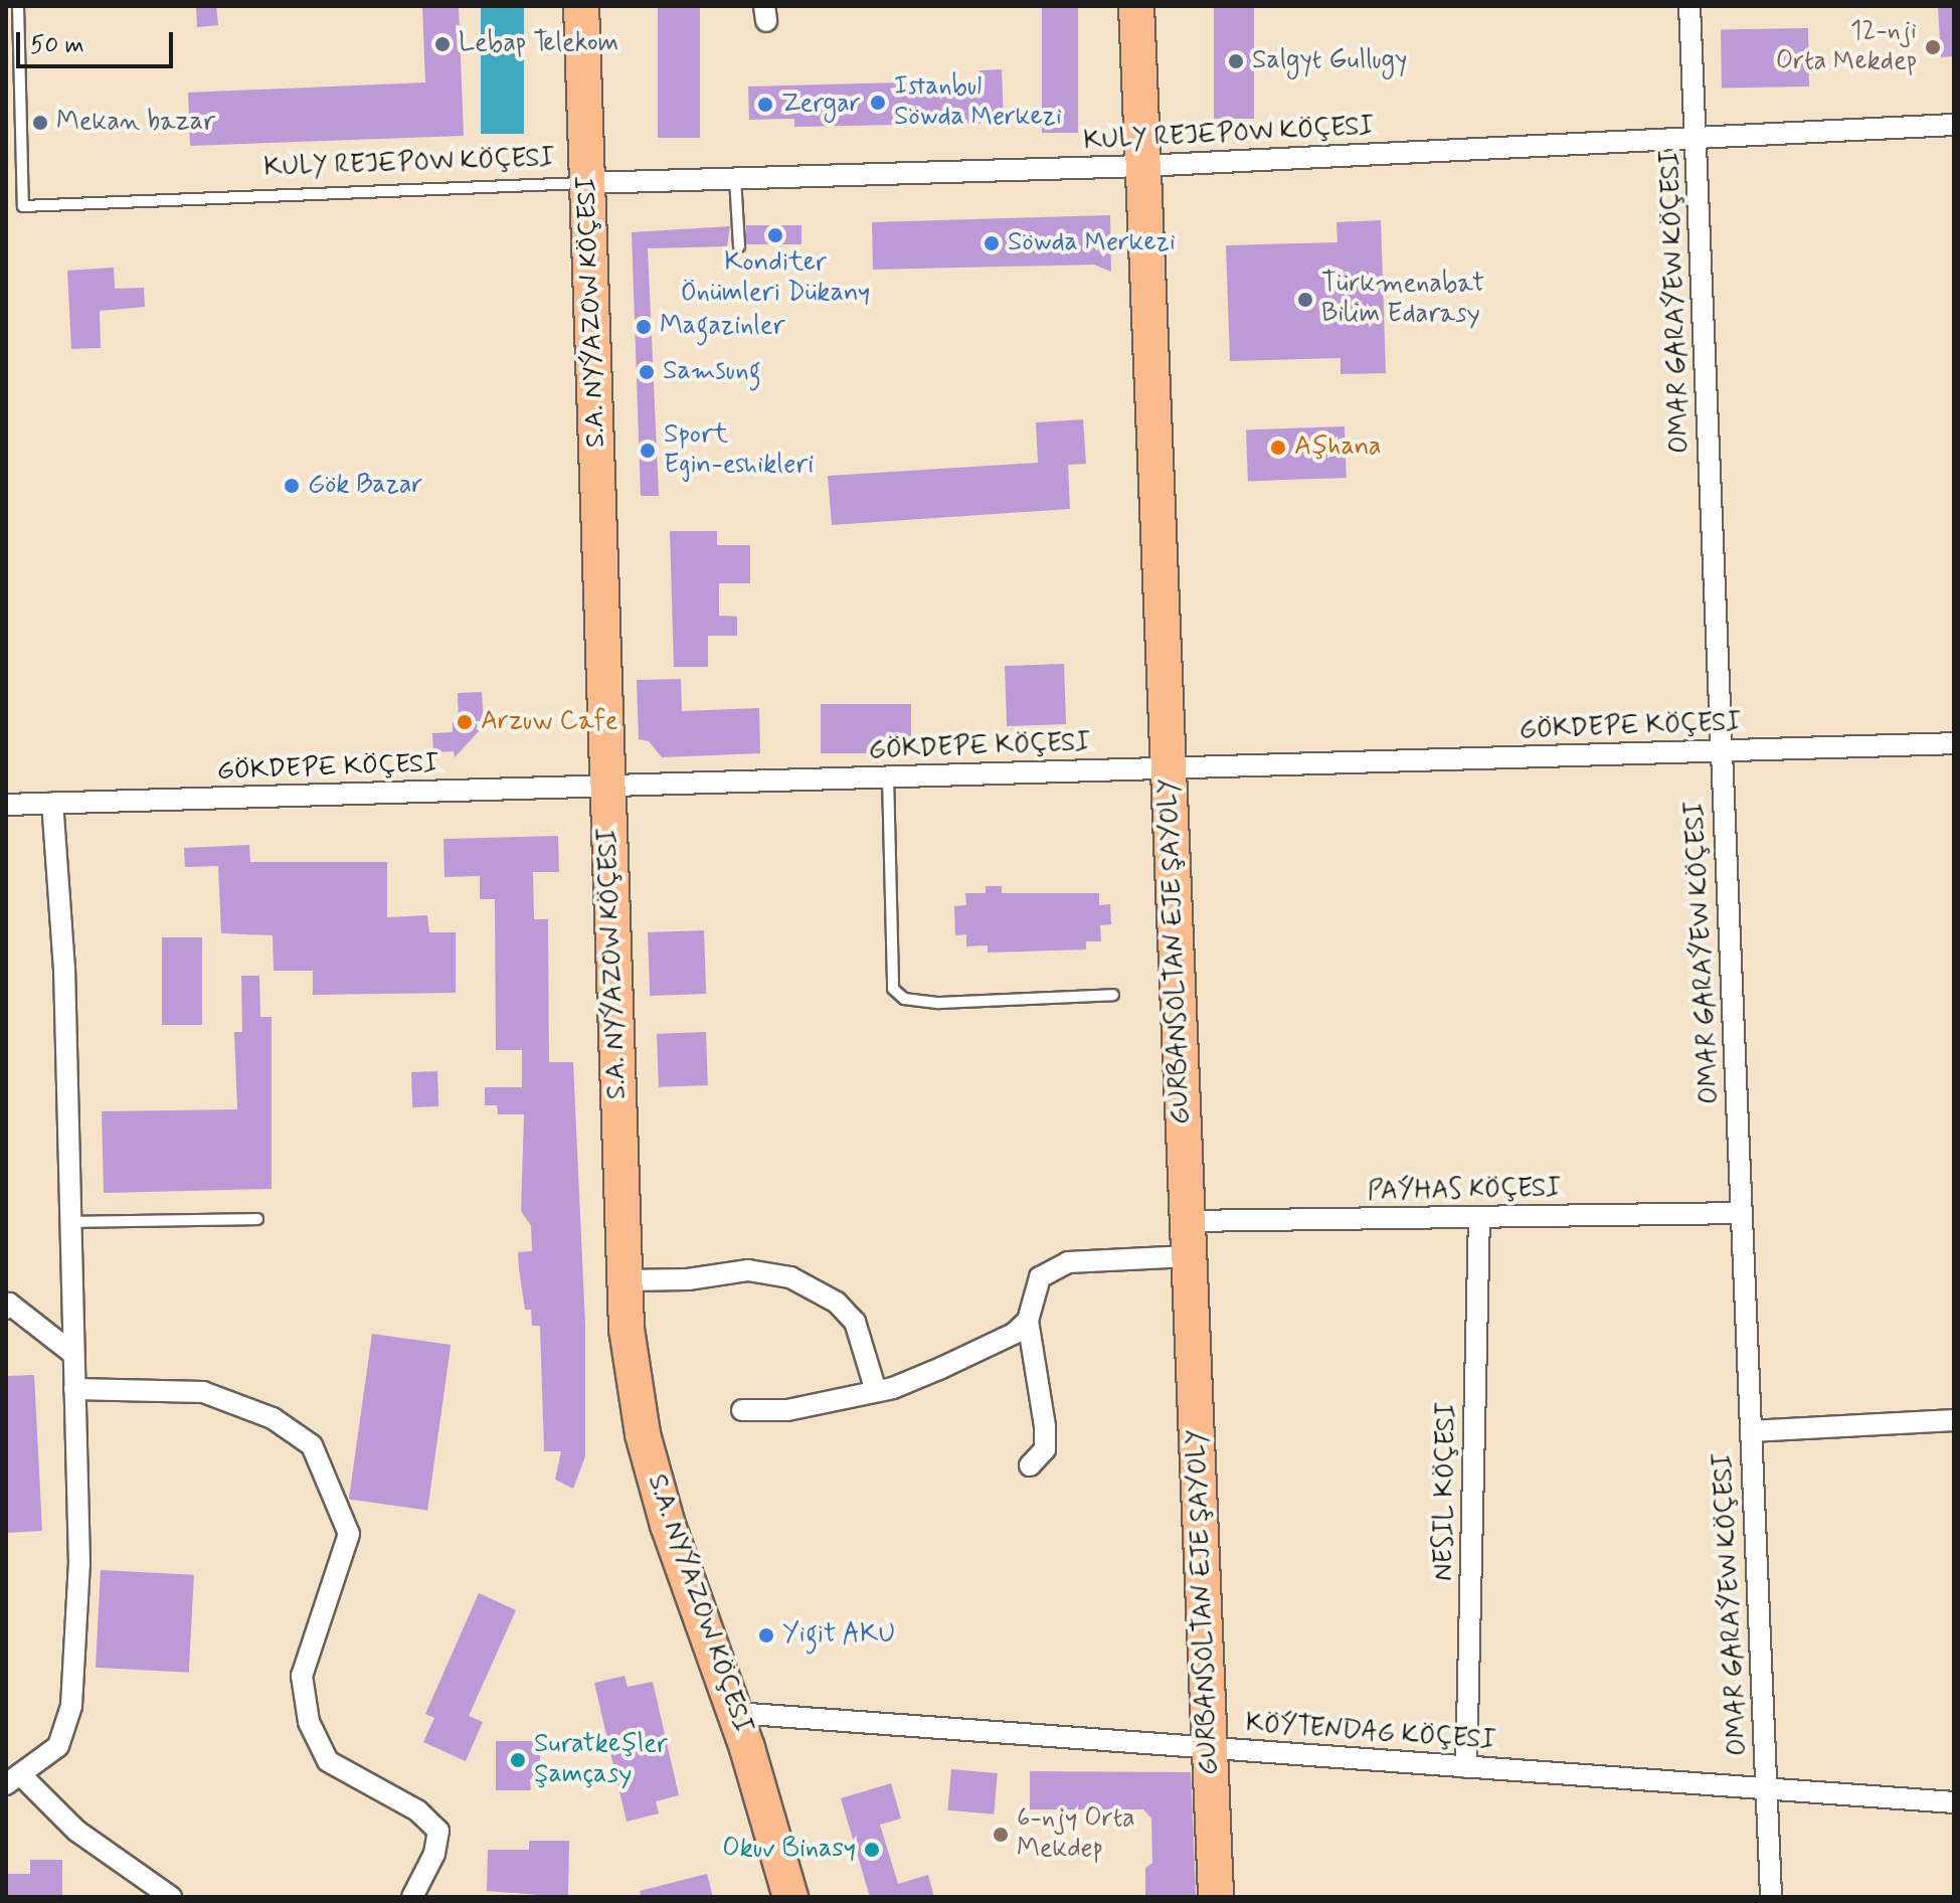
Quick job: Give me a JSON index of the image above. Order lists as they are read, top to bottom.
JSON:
{
  "streets": {
    "main road": ["S.A. NYÝAZOW KÖÇESI", "GURBANSOLTAN EJE ŞAYOLY"],
    "street": [
      "KULY REJEPOW KÖÇESI",
      "OMAR GARAÝEW KÖÇESI",
      "GÖKDEPE KÖÇESI",
      "PAÝHAS KÖÇESI",
      "NESIL KÖÇESI",
      "KÖÝTENDAG KÖÇESI"
    ]
  },
  "crossings": [
    ["KULY REJEPOW KÖÇESI", "OMAR GARAÝEW KÖÇESI"],
    ["KULY REJEPOW KÖÇESI", "S.A. NYÝAZOW KÖÇESI"],
    ["KULY REJEPOW KÖÇESI", "GURBANSOLTAN EJE ŞAYOLY"],
    ["OMAR GARAÝEW KÖÇESI", "GÖKDEPE KÖÇESI"],
    ["OMAR GARAÝEW KÖÇESI", "PAÝHAS KÖÇESI"],
    ["OMAR GARAÝEW KÖÇESI", "KÖÝTENDAG KÖÇESI"],
    ["S.A. NYÝAZOW KÖÇESI", "GÖKDEPE KÖÇESI"],
    ["S.A. NYÝAZOW KÖÇESI", "KÖÝTENDAG KÖÇESI"],
    ["GÖKDEPE KÖÇESI", "GURBANSOLTAN EJE ŞAYOLY"],
    ["GURBANSOLTAN EJE ŞAYOLY", "PAÝHAS KÖÇESI"],
    ["GURBANSOLTAN EJE ŞAYOLY", "KÖÝTENDAG KÖÇESI"],
    ["PAÝHAS KÖÇESI", "NESIL KÖÇESI"],
    ["NESIL KÖÇESI", "KÖÝTENDAG KÖÇESI"]
  ],
  "places": [
    "Lebap Telekom",
    "12-nji Orta Mekdep",
    "Salgyt Gullugy",
    "Istanbul Söwda Merkezi",
    "Zergar",
    "Mekan bazar",
    "Konditer Önümleri Dükany",
    "Söwda Merkezi",
    "Türkmenabat Bilim Edarasy",
    "Magazinler",
    "Samsung",
    "Aşhana",
    "Sport Egin-eshikleri",
    "Gök Bazar",
    "Arzuw Cafe",
    "Yigit AKU",
    "Suratkeşler Şamçasy",
    "6-njy Orta Mekdep",
    "Okuv Binasy"
  ],
  "scale_bar": "50 m"
}
